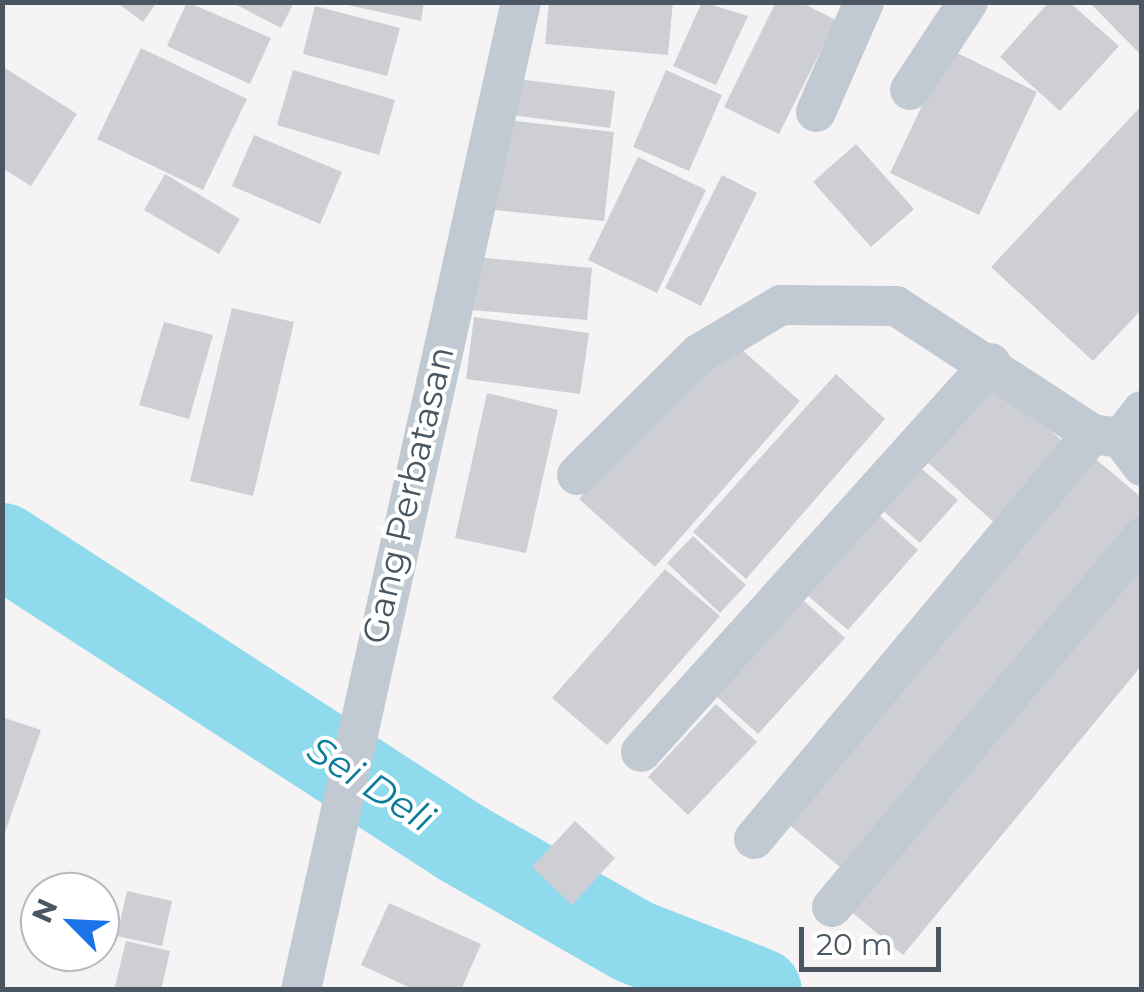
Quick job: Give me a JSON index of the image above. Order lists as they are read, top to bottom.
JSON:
{
  "streets": {
    "street": ["Gang Perbatasan"]
  },
  "water": ["Sei Deli"],
  "scale_bar": "20 m",
  "north": "top left"
}
